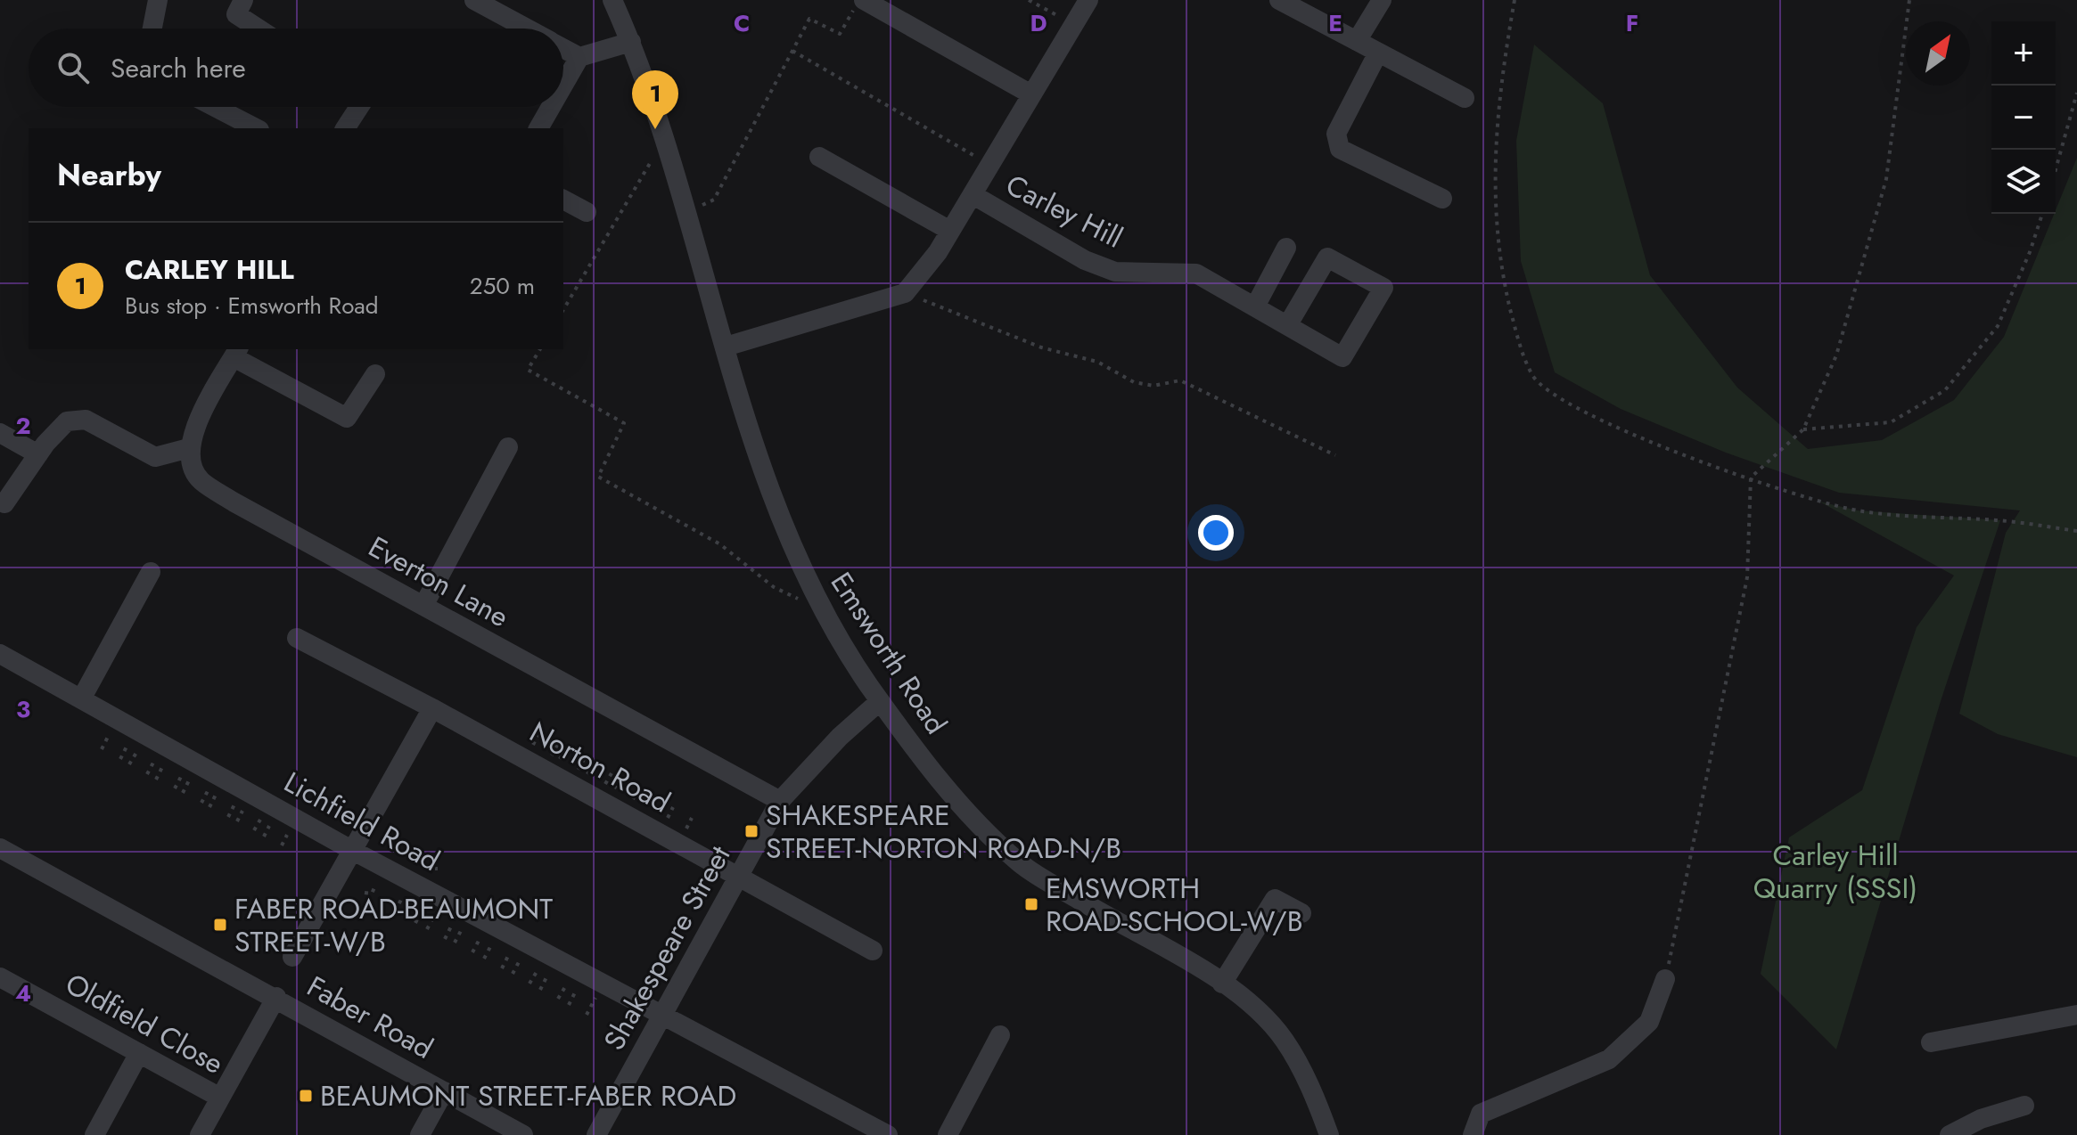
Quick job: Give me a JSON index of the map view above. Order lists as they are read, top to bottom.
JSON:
{
  "streets": {
    "street": [
      "Carley Hill",
      "Everton Lane",
      "Emsworth Road",
      "Norton Road",
      "Lichfield Road",
      "Shakespeare Street",
      "Faber Road",
      "Oldfield Close"
    ]
  },
  "crossings": [
    ["Everton Lane", "Shakespeare Street"],
    ["Emsworth Road", "Shakespeare Street"],
    ["Norton Road", "Shakespeare Street"],
    ["Lichfield Road", "Shakespeare Street"]
  ],
  "parks": ["Carley Hill Quarry (SSSI)"],
  "places": {
    "transit": [
      "SHAKESPEARE STREET-NORTON ROAD-N/B",
      "EMSWORTH ROAD-SCHOOL-W/B",
      "FABER ROAD-BEAUMONT STREET-W/B",
      "BEAUMONT STREET-FABER ROAD"
    ]
  },
  "north": "top right",
  "page": {
    "map_buttons": ["+", "−"],
    "search": "Search here",
    "pins": "1",
    "heading": "Nearby",
    "list": [
      {
        "mark": "1",
        "name": "CARLEY HILL",
        "note": "Bus stop · Emsworth Road",
        "value": "250 m"
      }
    ]
  },
  "grid": {
    "columns": [
      "C",
      "D",
      "E",
      "F"
    ],
    "rows": ["2", "3", "4"]
  }
}
